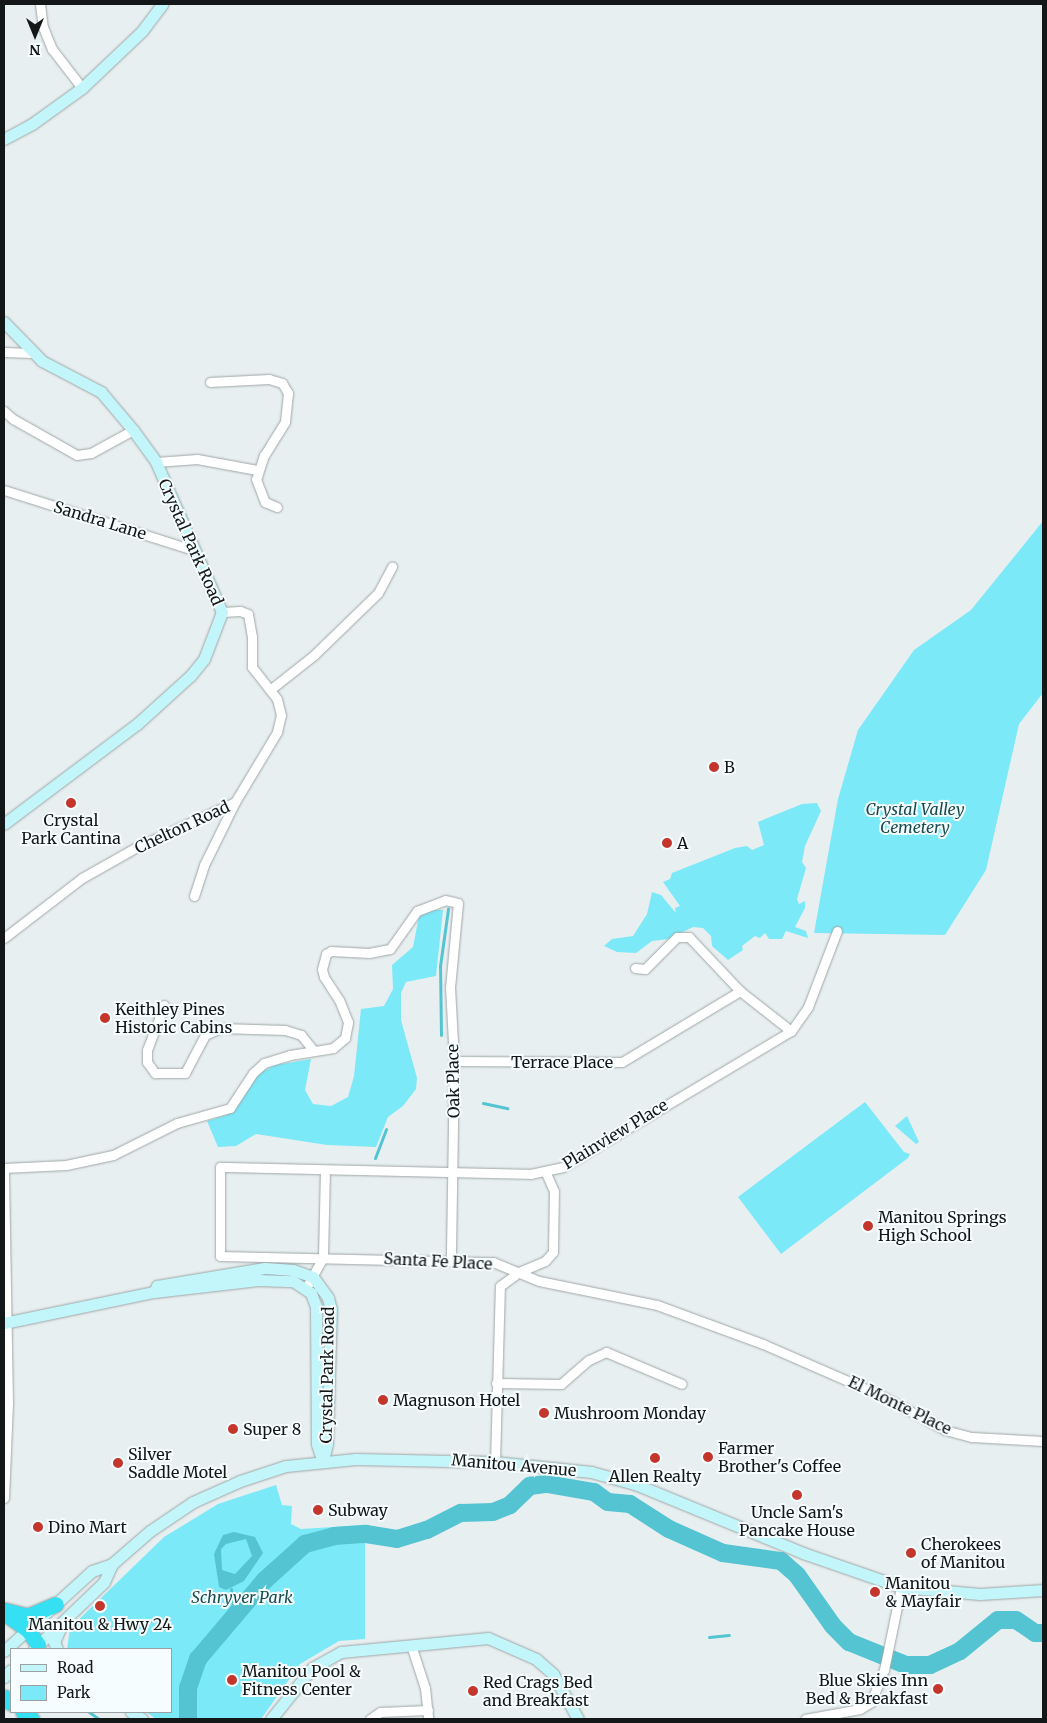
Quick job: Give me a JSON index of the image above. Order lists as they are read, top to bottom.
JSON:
{
  "streets": {
    "street": [
      "Sandra Lane",
      "Crystal Park Road",
      "Chelton Road",
      "Terrace Place",
      "Oak Place",
      "Plainview Place",
      "Santa Fe Place",
      "El Monte Place",
      "Manitou Avenue"
    ]
  },
  "crossings": [
    ["Sandra Lane", "Crystal Park Road"],
    ["Crystal Park Road", "Chelton Road"],
    ["Crystal Park Road", "Manitou Avenue"],
    ["Terrace Place", "Oak Place"],
    ["Oak Place", "Plainview Place"],
    ["Oak Place", "Santa Fe Place"],
    ["Plainview Place", "Santa Fe Place"],
    ["Santa Fe Place", "El Monte Place"]
  ],
  "parks": ["Crystal Valley Cemetery", "Schryver Park"],
  "places": [
    "B",
    "Crystal Park Cantina",
    "A",
    "Keithley Pines Historic Cabins",
    "Manitou Springs High School",
    "Magnuson Hotel",
    "Mushroom Monday",
    "Super 8",
    "Farmer Brother's Coffee",
    "Allen Realty",
    "Silver Saddle Motel",
    "Uncle Sam's Pancake House",
    "Subway",
    "Dino Mart",
    "Cherokees of Manitou",
    "Manitou & Mayfair",
    "Manitou & Hwy 24",
    "Manitou Pool & Fitness Center",
    "Blue Skies Inn Bed & Breakfast",
    "Red Crags Bed and Breakfast"
  ],
  "legend": ["Road", "Park"],
  "north": "bottom"
}
